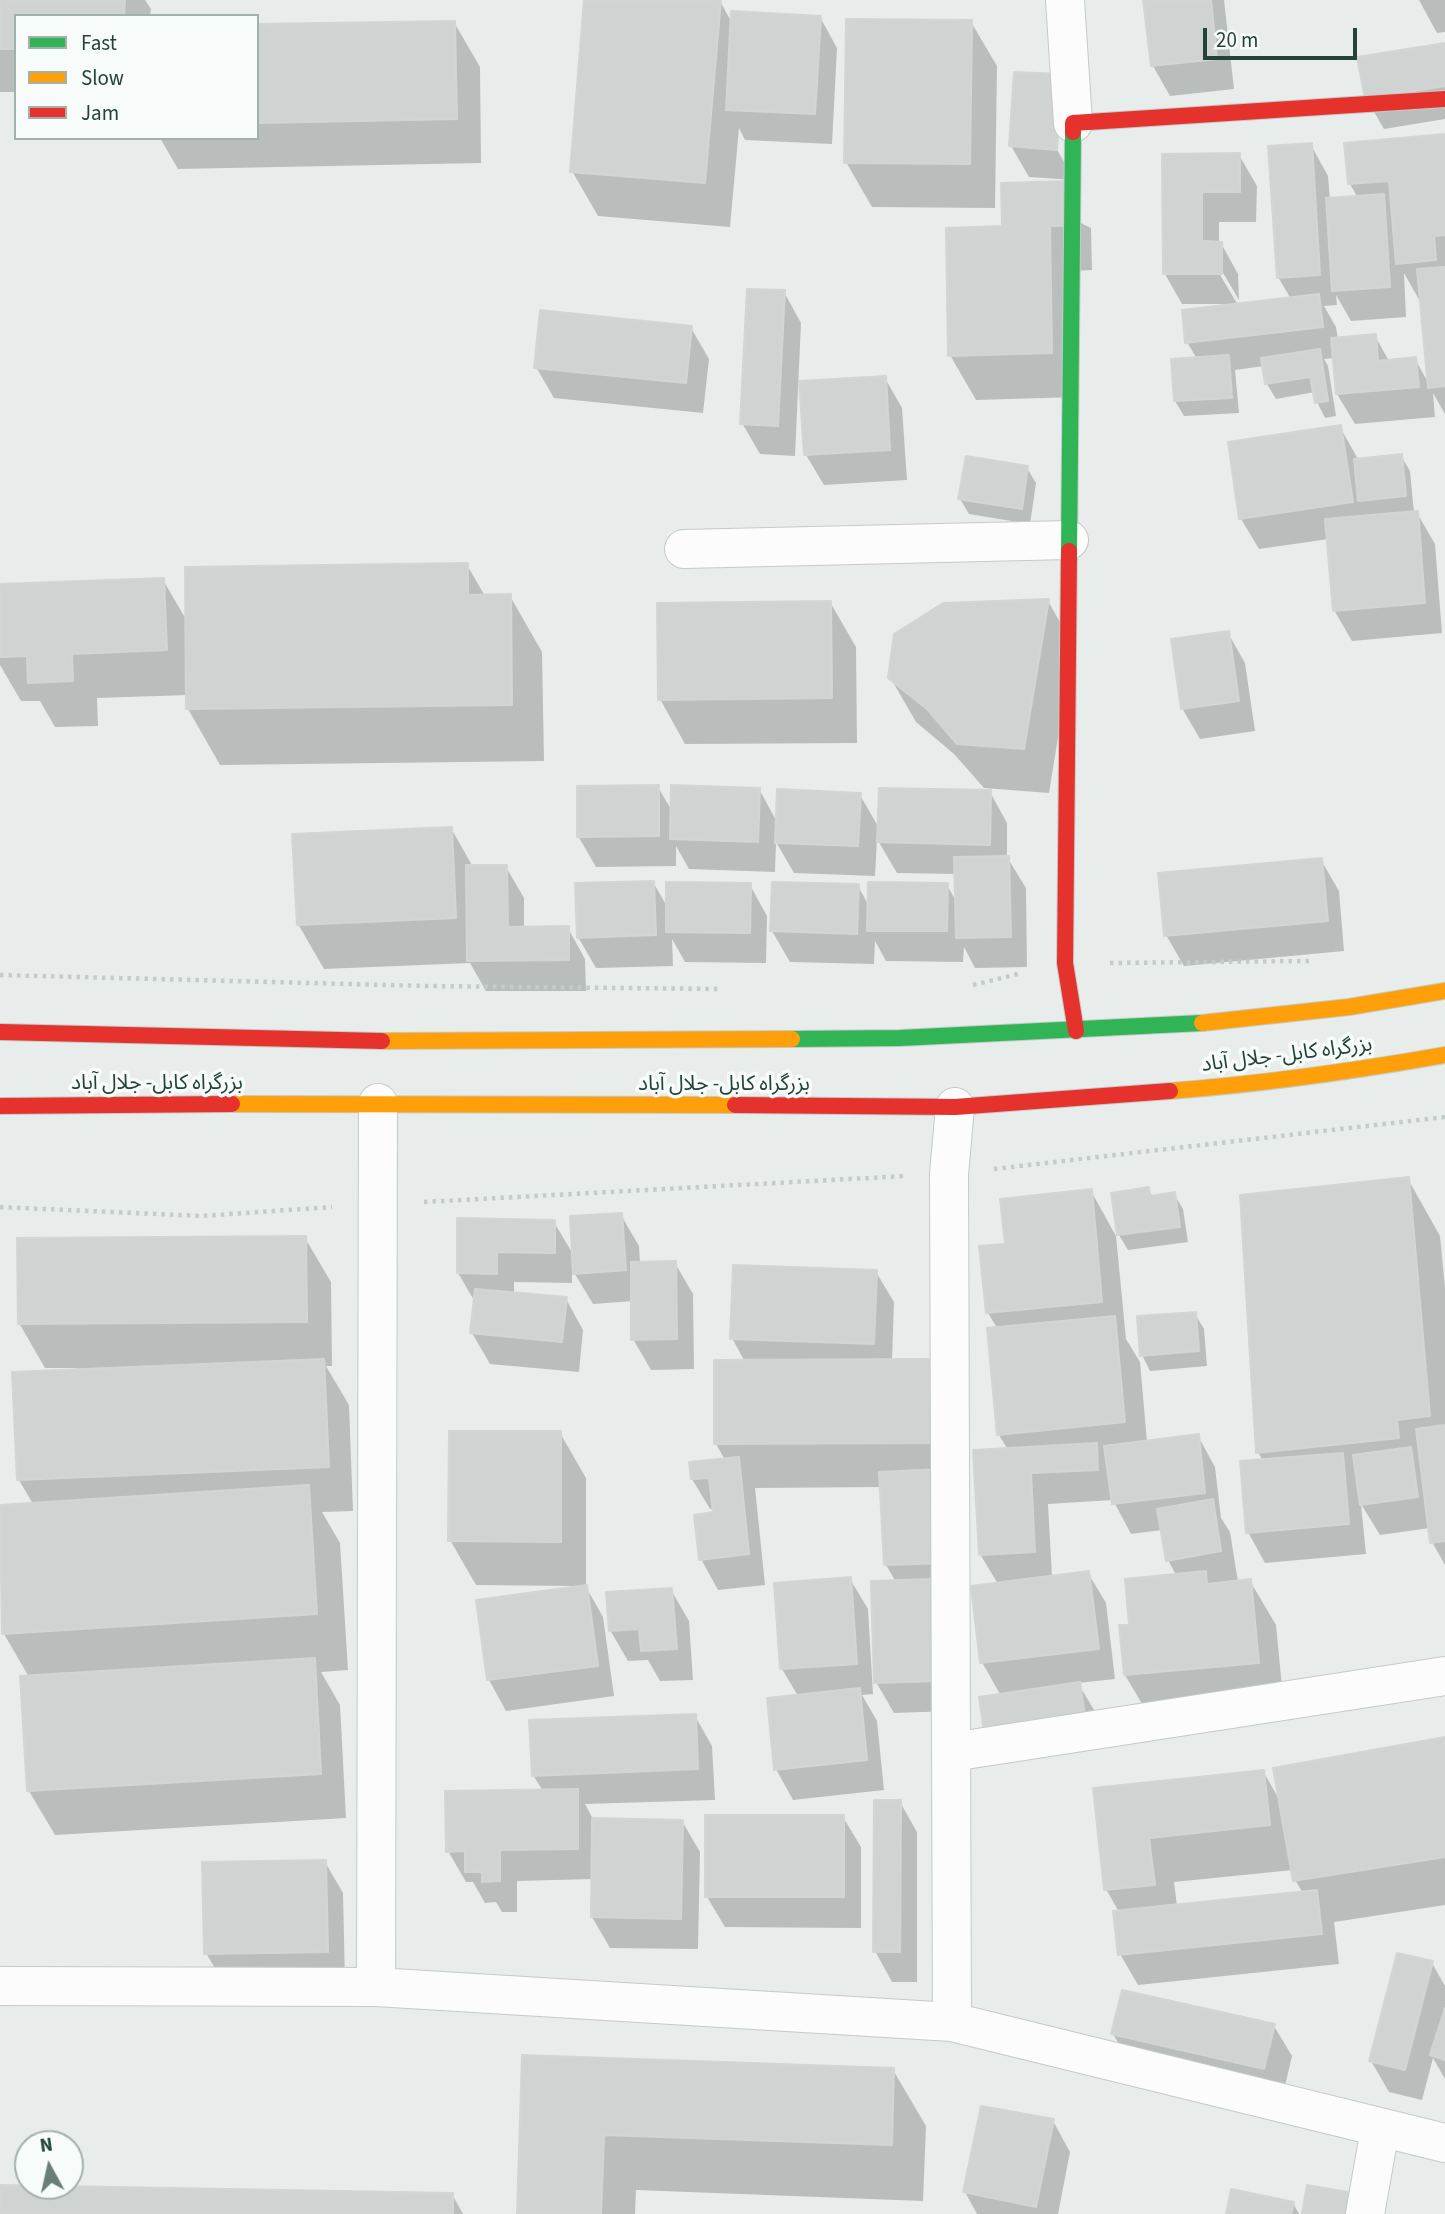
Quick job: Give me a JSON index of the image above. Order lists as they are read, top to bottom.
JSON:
{
  "streets": {
    "main road": ["بزرگراه کابل- جلال آباد"]
  },
  "legend": ["Fast", "Slow", "Jam"],
  "scale_bar": "20 m",
  "north": "top"
}
